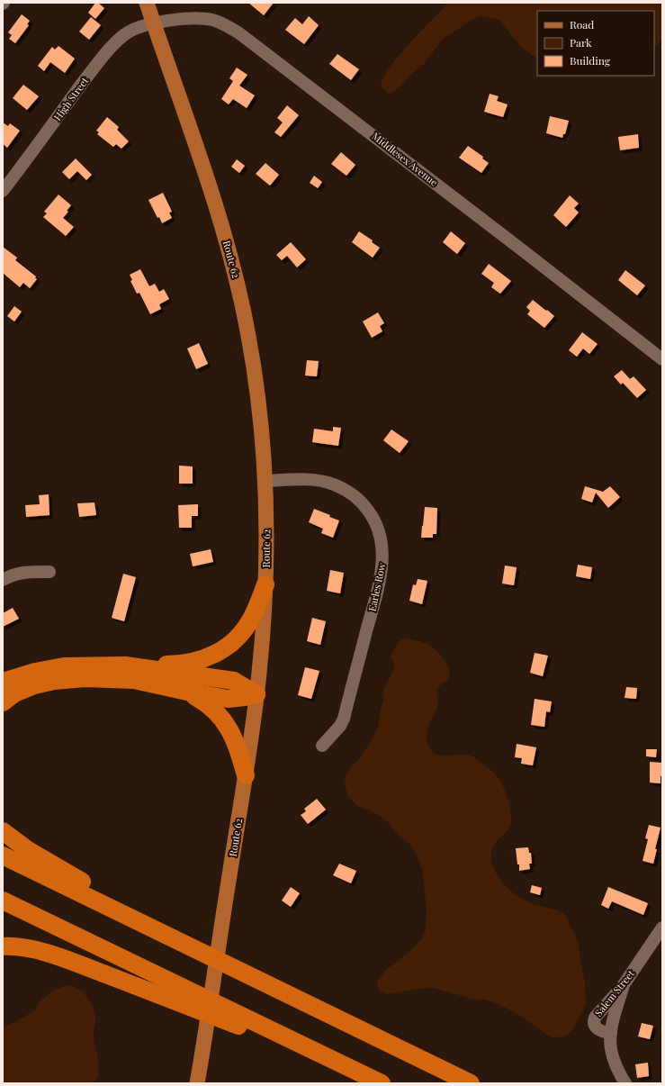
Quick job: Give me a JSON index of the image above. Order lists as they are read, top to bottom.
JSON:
{
  "streets": {
    "main road": ["Route 62"],
    "street": [
      "High Street",
      "Middlesex Avenue",
      "Earles Row",
      "Salem Street"
    ]
  },
  "crossings": [
    ["High Street", "Middlesex Avenue"],
    ["High Street", "Route 62"],
    ["Middlesex Avenue", "Route 62"],
    ["Route 62", "Earles Row"]
  ],
  "legend": ["Road", "Park", "Building"]
}
